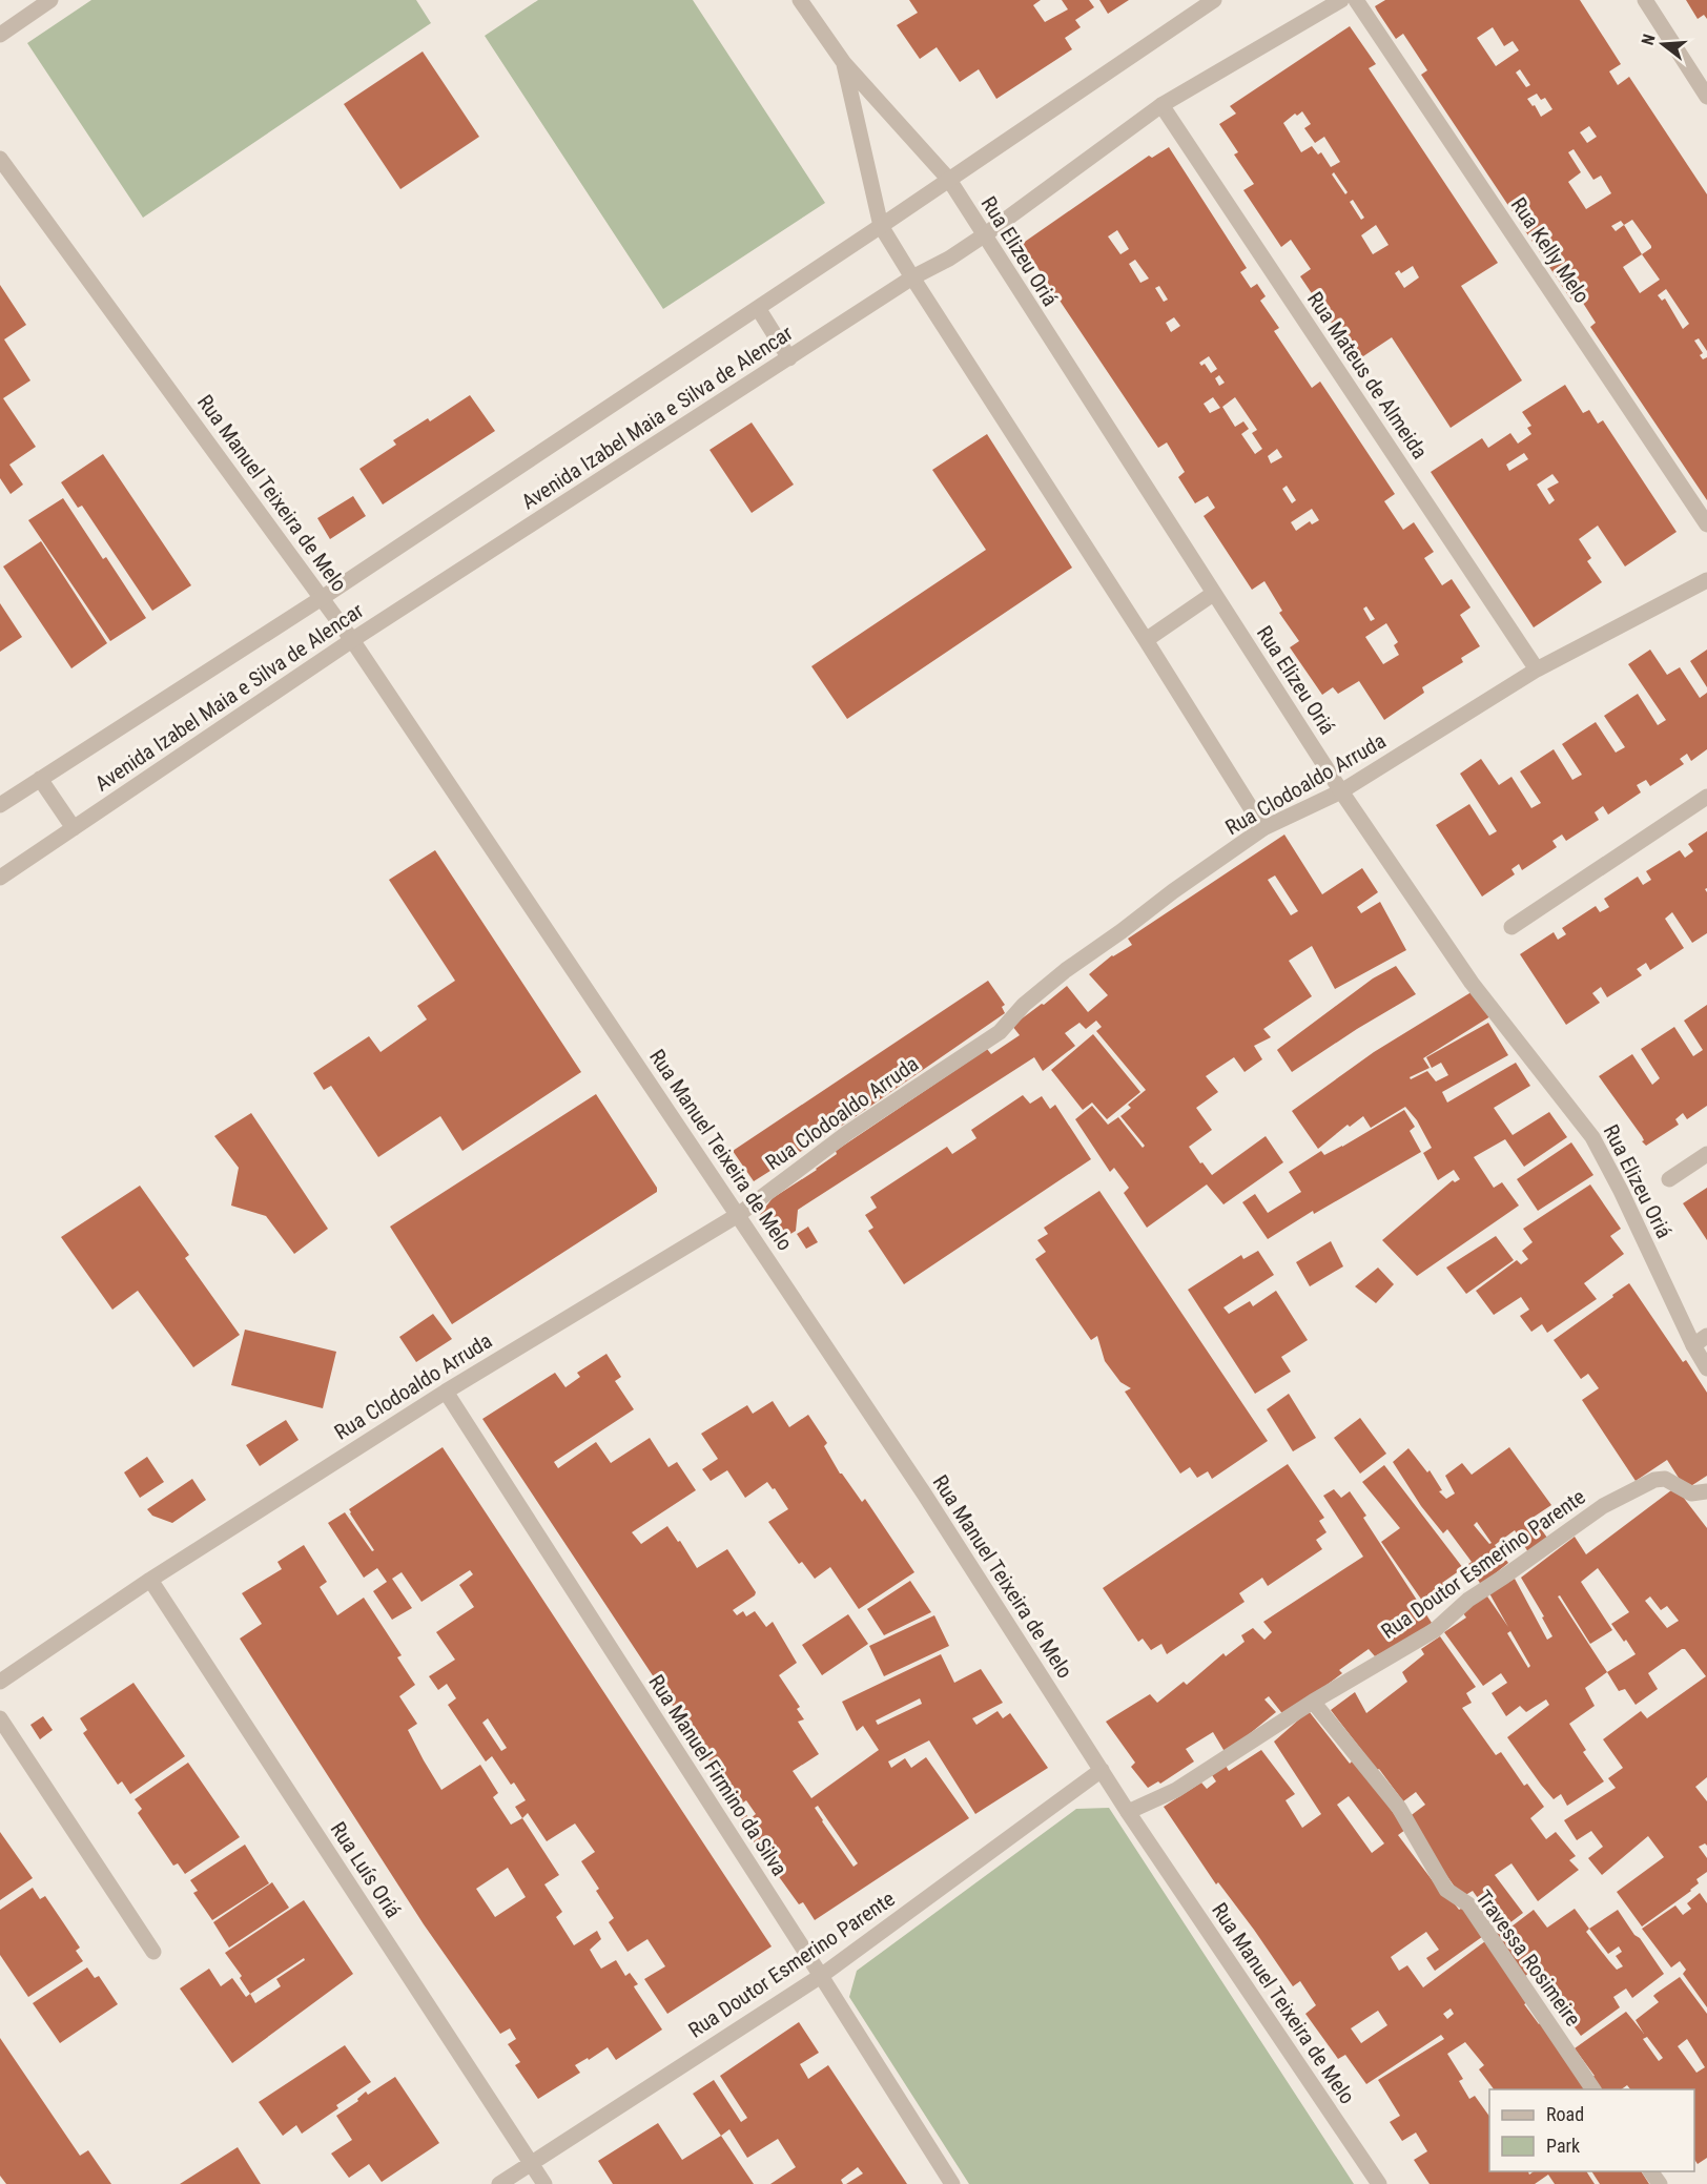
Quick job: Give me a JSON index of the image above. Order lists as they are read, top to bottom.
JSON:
{
  "streets": {
    "street": [
      "Rua Kelly Melo",
      "Rua Elizeu Oriá",
      "Rua Mateus de Almeida",
      "Avenida Izabel Maia e Silva de Alencar",
      "Rua Manuel Teixeira de Melo",
      "Rua Clodoaldo Arruda",
      "Rua Doutor Esmerino Parente",
      "Rua Manuel Firmino da Silva",
      "Rua Luís Oriá",
      "Travessa Rosimeire"
    ]
  },
  "crossings": [
    ["Rua Elizeu Oriá", "Avenida Izabel Maia e Silva de Alencar"],
    ["Rua Elizeu Oriá", "Rua Clodoaldo Arruda"],
    ["Rua Mateus de Almeida", "Avenida Izabel Maia e Silva de Alencar"],
    ["Rua Mateus de Almeida", "Rua Clodoaldo Arruda"],
    ["Avenida Izabel Maia e Silva de Alencar", "Rua Manuel Teixeira de Melo"],
    ["Rua Manuel Teixeira de Melo", "Rua Clodoaldo Arruda"],
    ["Rua Manuel Teixeira de Melo", "Rua Doutor Esmerino Parente"],
    ["Rua Clodoaldo Arruda", "Rua Manuel Firmino da Silva"],
    ["Rua Clodoaldo Arruda", "Rua Luís Oriá"],
    ["Rua Doutor Esmerino Parente", "Rua Manuel Firmino da Silva"],
    ["Rua Doutor Esmerino Parente", "Rua Luís Oriá"],
    ["Rua Doutor Esmerino Parente", "Travessa Rosimeire"]
  ],
  "legend": ["Road", "Park"],
  "north": "left"
}
